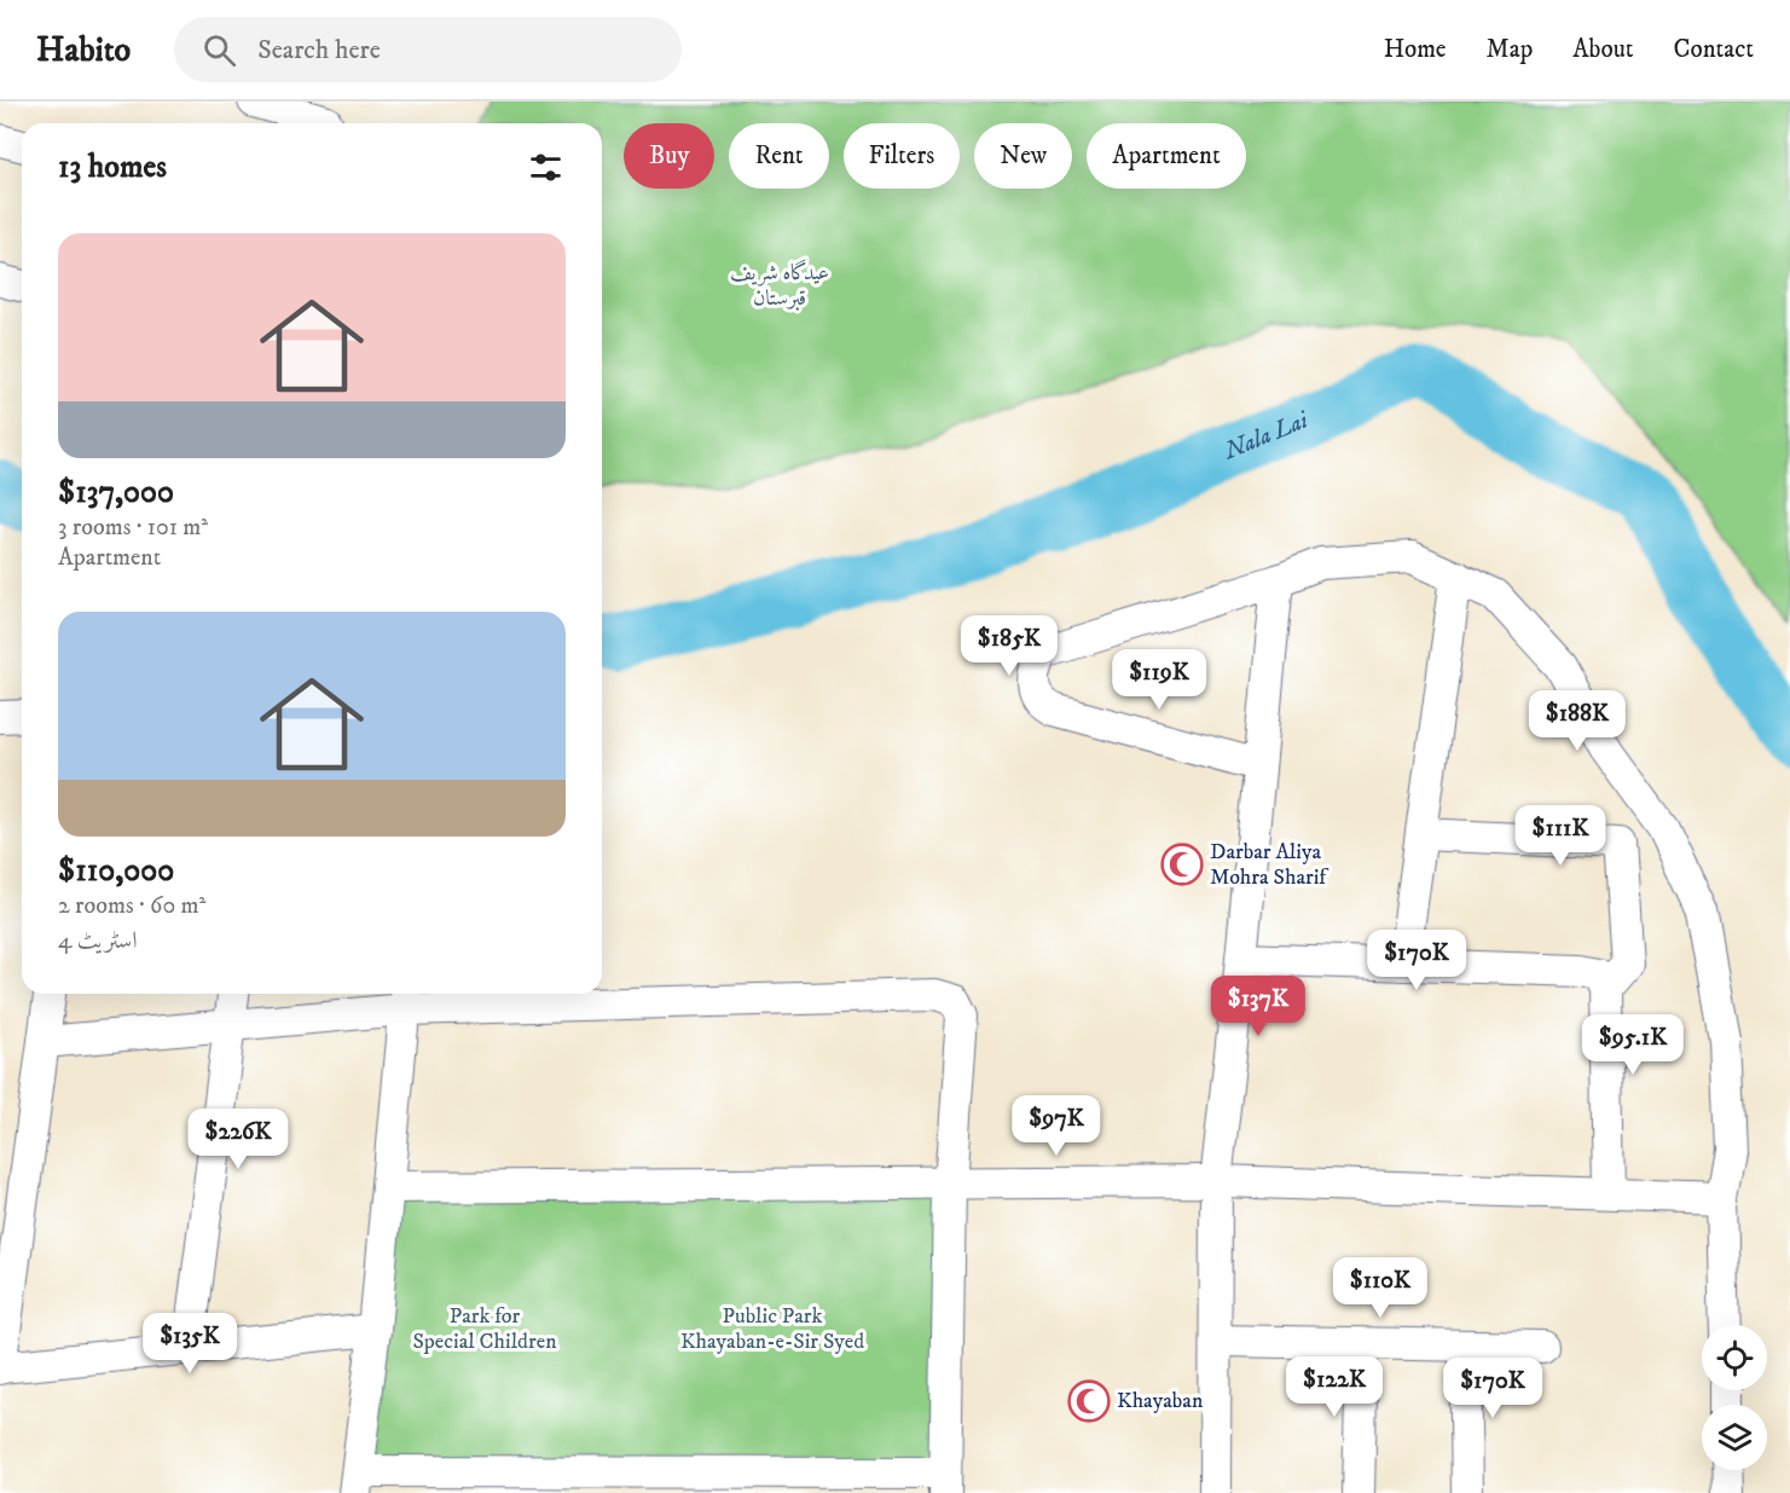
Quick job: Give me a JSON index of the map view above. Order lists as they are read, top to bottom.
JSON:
{
  "water": ["Nala Lai"],
  "parks": ["عیدگاہ شریف قبرستان", "Park for Special Children", "Public Park Khayaban-e-Sir Syed"],
  "places": {
    "mosque": ["Darbar Aliya Mohra Sharif", "Khayaban"]
  },
  "page": {
    "header": "Habito",
    "search": "Search here",
    "nav": [
      "Home",
      "Map",
      "About",
      "Contact"
    ],
    "chip": [
      "Buy",
      "Rent",
      "Filters",
      "New",
      "Apartment"
    ],
    "heading": "13 homes",
    "list": [
      {
        "name": "$137,000",
        "note": "3 rooms · 101 m² · Apartment"
      },
      {
        "name": "$110,000",
        "note": "2 rooms · 60 m² · اسٹریٹ 4"
      }
    ],
    "price": [
      "$185K",
      "$119K",
      "$188K",
      "$111K",
      "$170K",
      "$137K",
      "$95.1K",
      "$97K",
      "$226K",
      "$110K",
      "$135K",
      "$122K",
      "$170K"
    ]
  }
}
